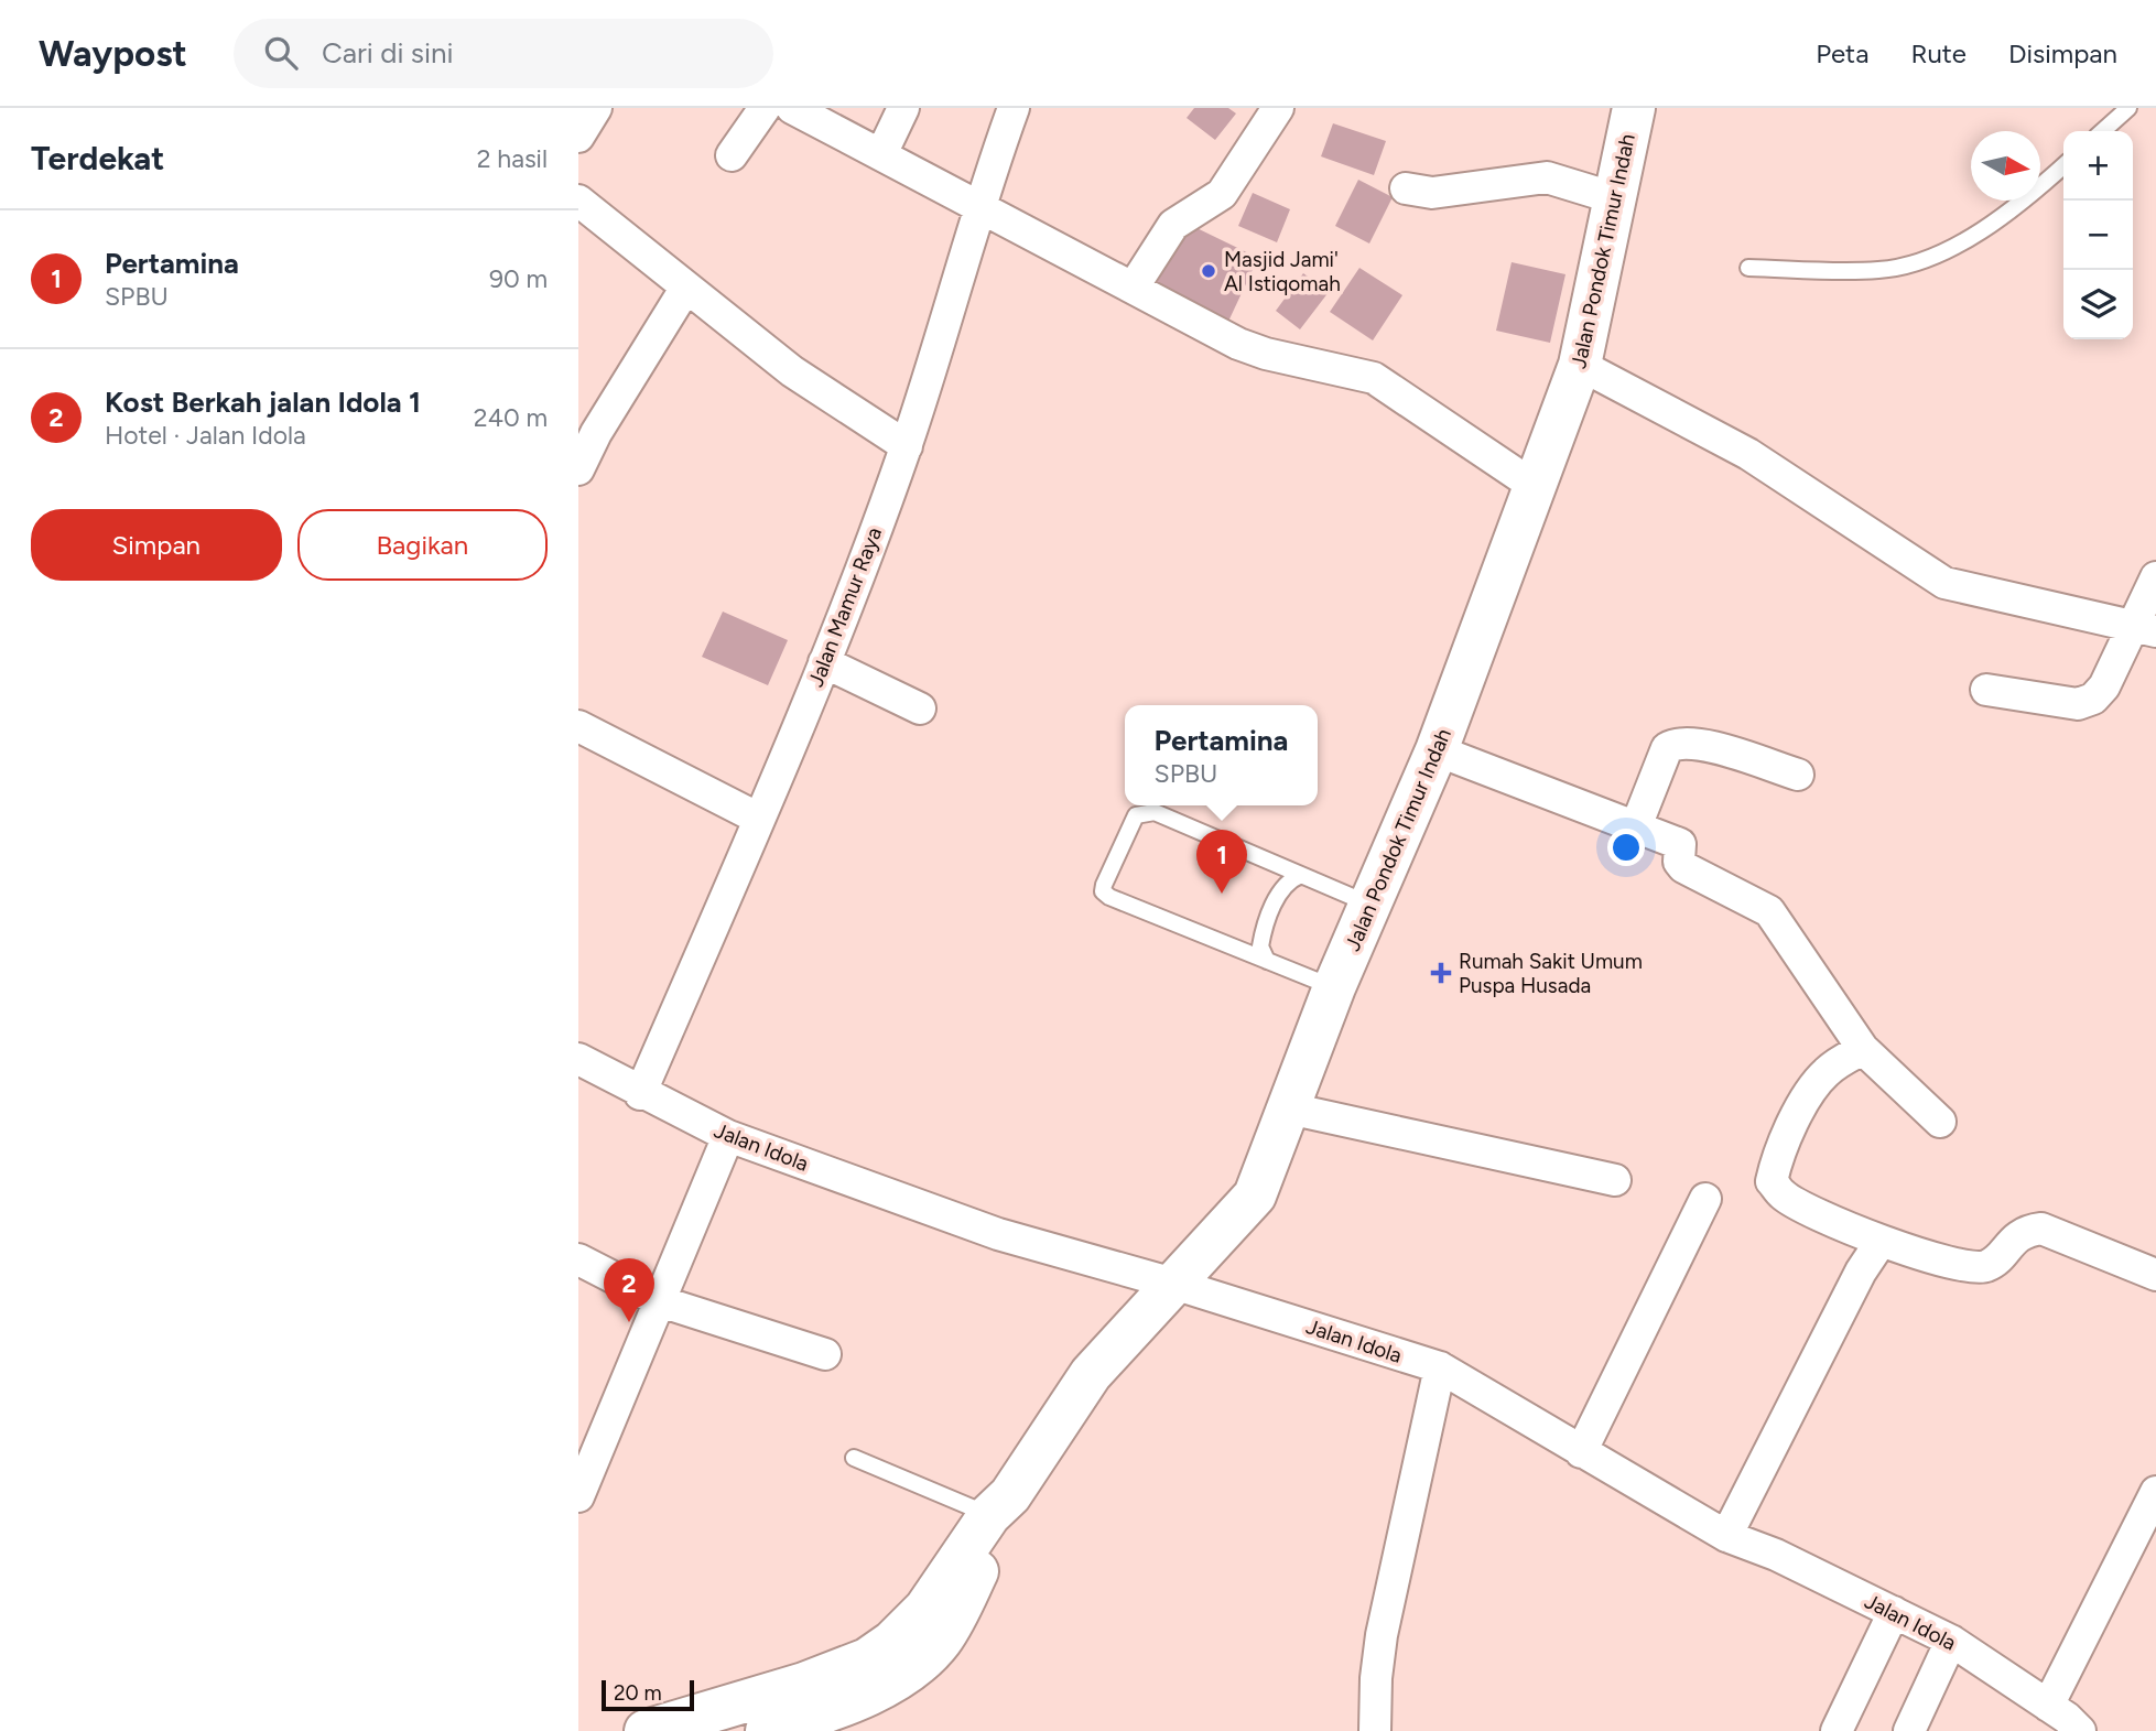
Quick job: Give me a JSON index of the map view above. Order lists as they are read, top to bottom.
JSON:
{
  "streets": {
    "main road": ["Jalan Pondok Timur Indah"],
    "street": ["Jalan Mamur Raya", "Jalan Idola"]
  },
  "crossings": [
    ["Jalan Pondok Timur Indah", "Jalan Idola"],
    ["Jalan Mamur Raya", "Jalan Idola"]
  ],
  "places": {
    "other": ["Masjid Jami' Al Istiqomah"],
    "health": ["Rumah Sakit Umum Puspa Husada"]
  },
  "scale_bar": "20 m",
  "north": "right",
  "page": {
    "header": "Waypost",
    "search": "Cari di sini",
    "nav": ["Peta", "Rute", "Disimpan"],
    "heading": ["Terdekat", "2 hasil"],
    "map_buttons": ["+", "−"],
    "list": [
      {
        "mark": "1",
        "name": "Pertamina",
        "note": "SPBU",
        "value": "90 m"
      },
      {
        "mark": "2",
        "name": "Kost Berkah jalan Idola 1",
        "note": "Hotel · Jalan Idola",
        "value": "240 m"
      }
    ],
    "buttons": ["Simpan", "Bagikan"],
    "popup": ["Pertamina", "SPBU"],
    "pins": ["1", "2"],
    "scale": "20 m"
  }
}
